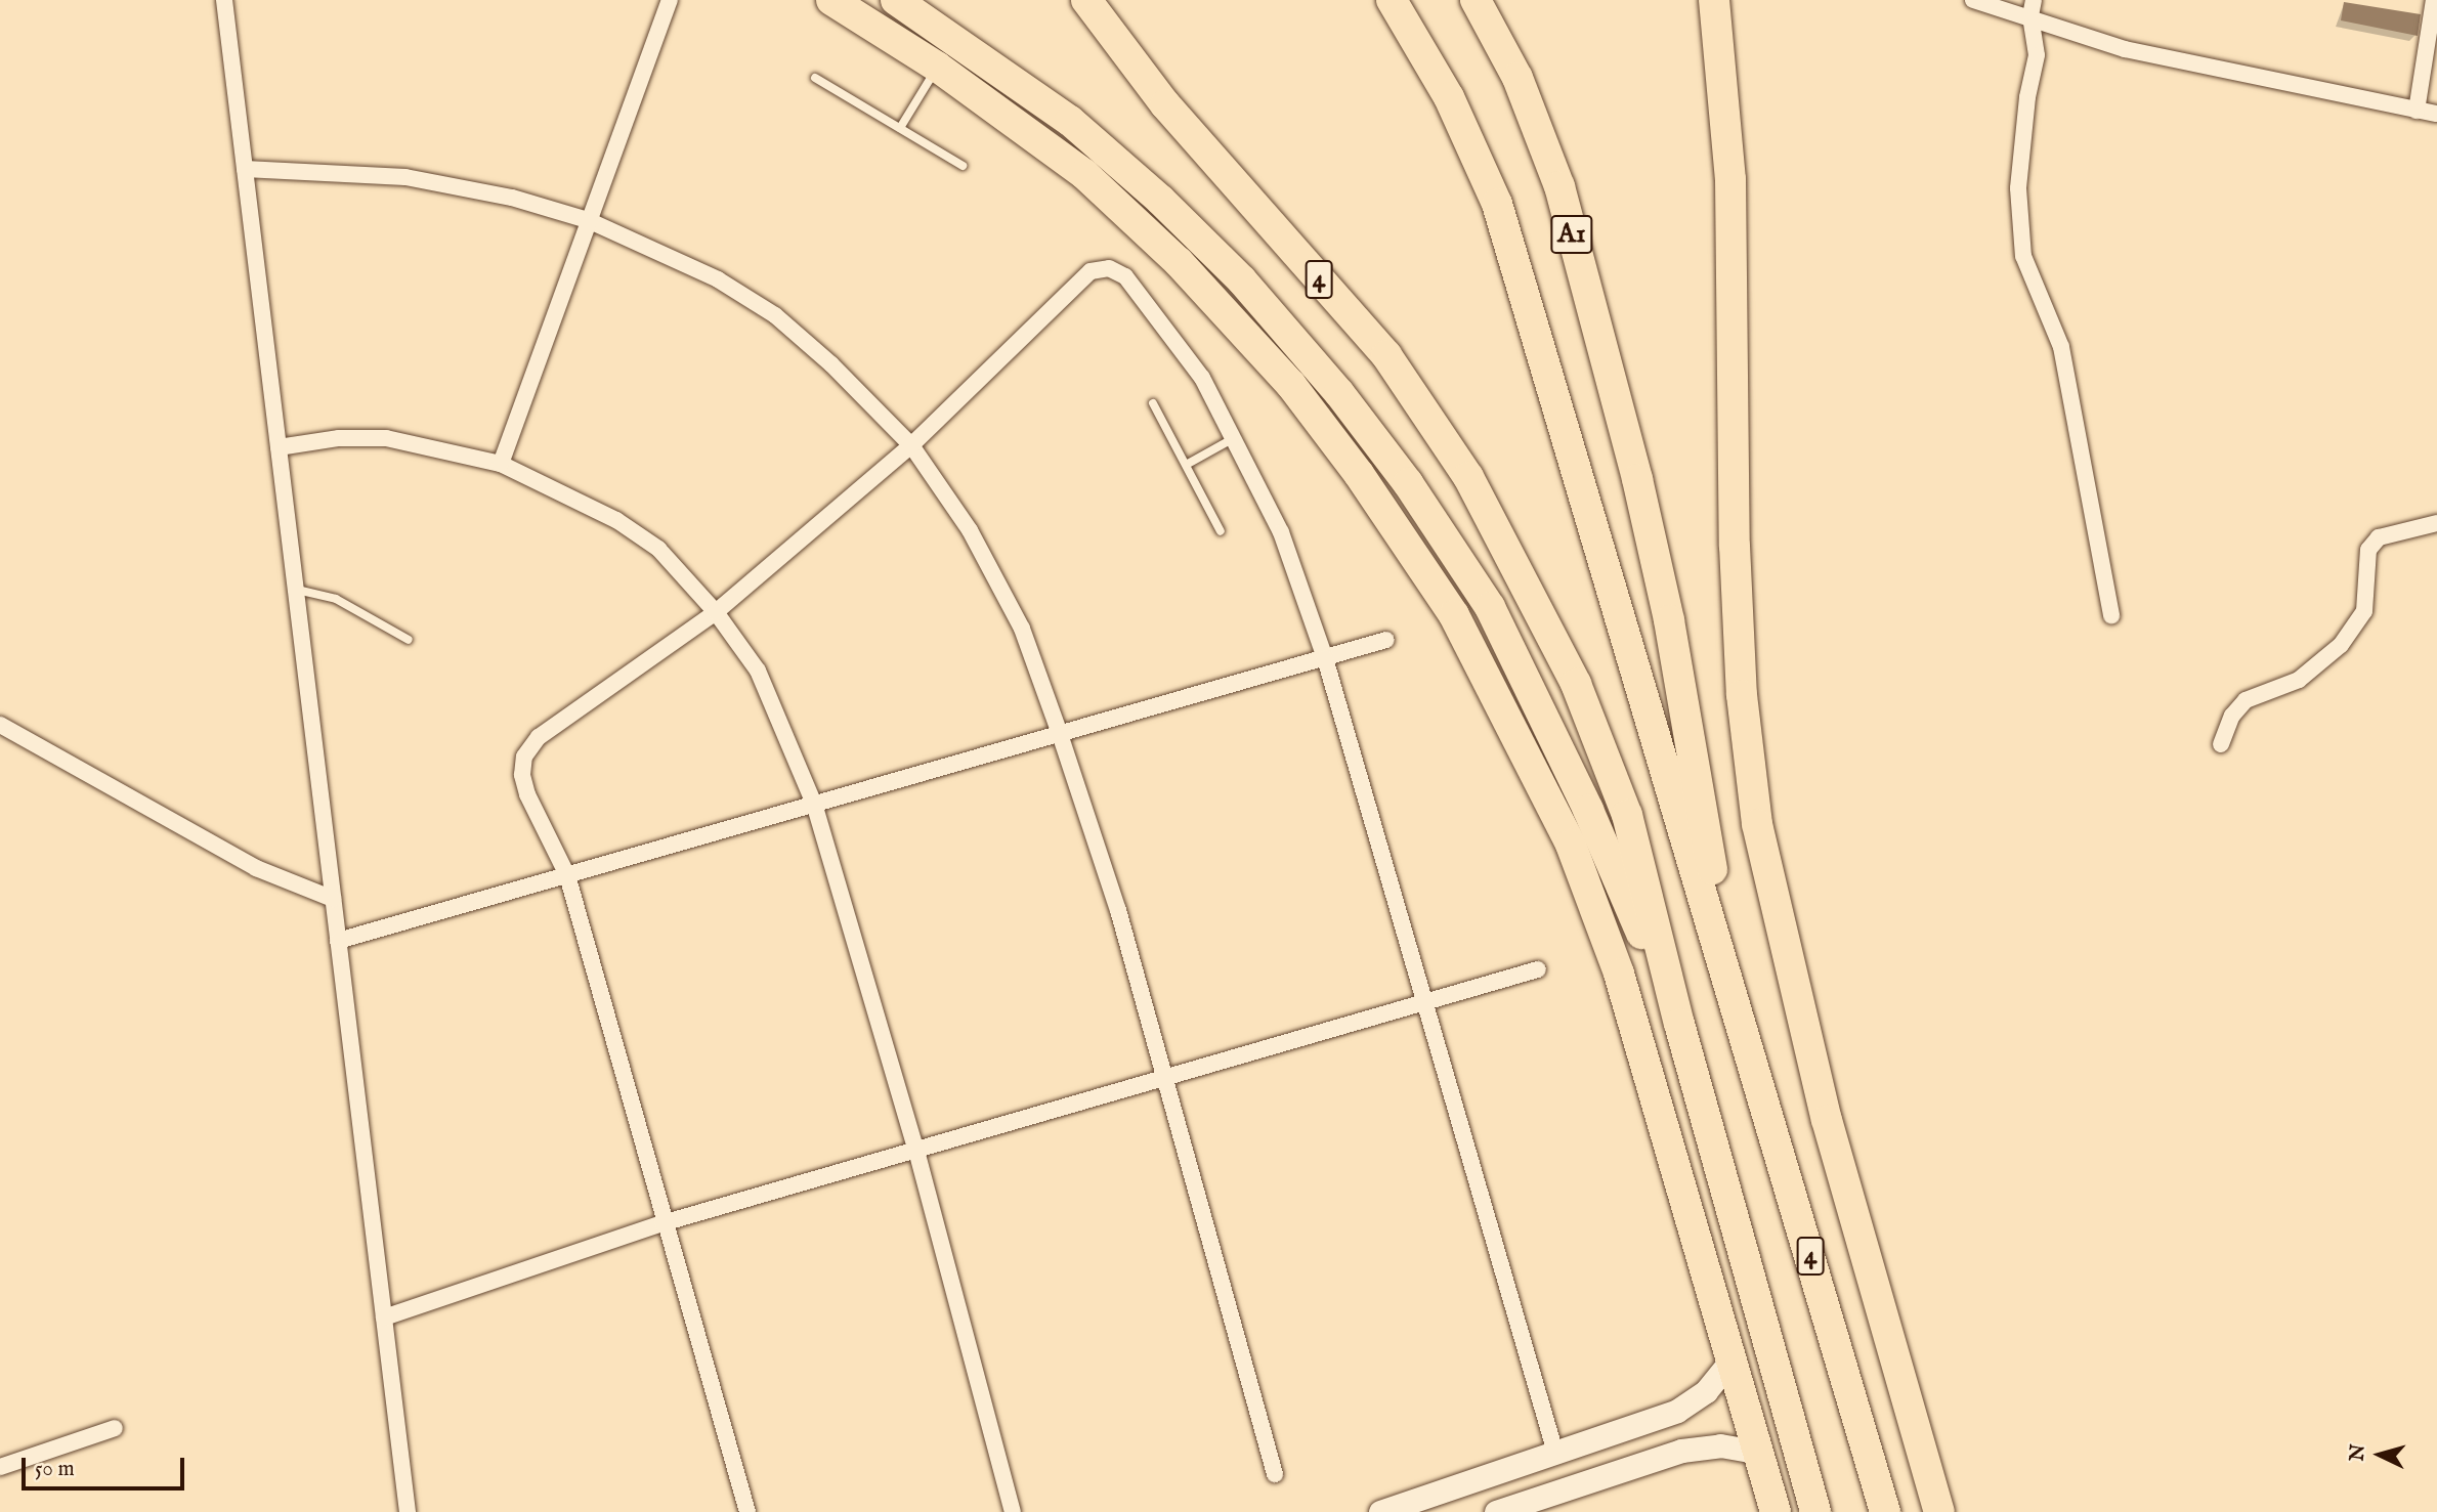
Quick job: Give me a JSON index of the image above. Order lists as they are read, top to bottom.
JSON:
{
  "streets": {
    "highway": ["A1", "4"]
  },
  "crossings": [
    ["A1", "4"]
  ],
  "scale_bar": "50 m",
  "north": "left"
}
